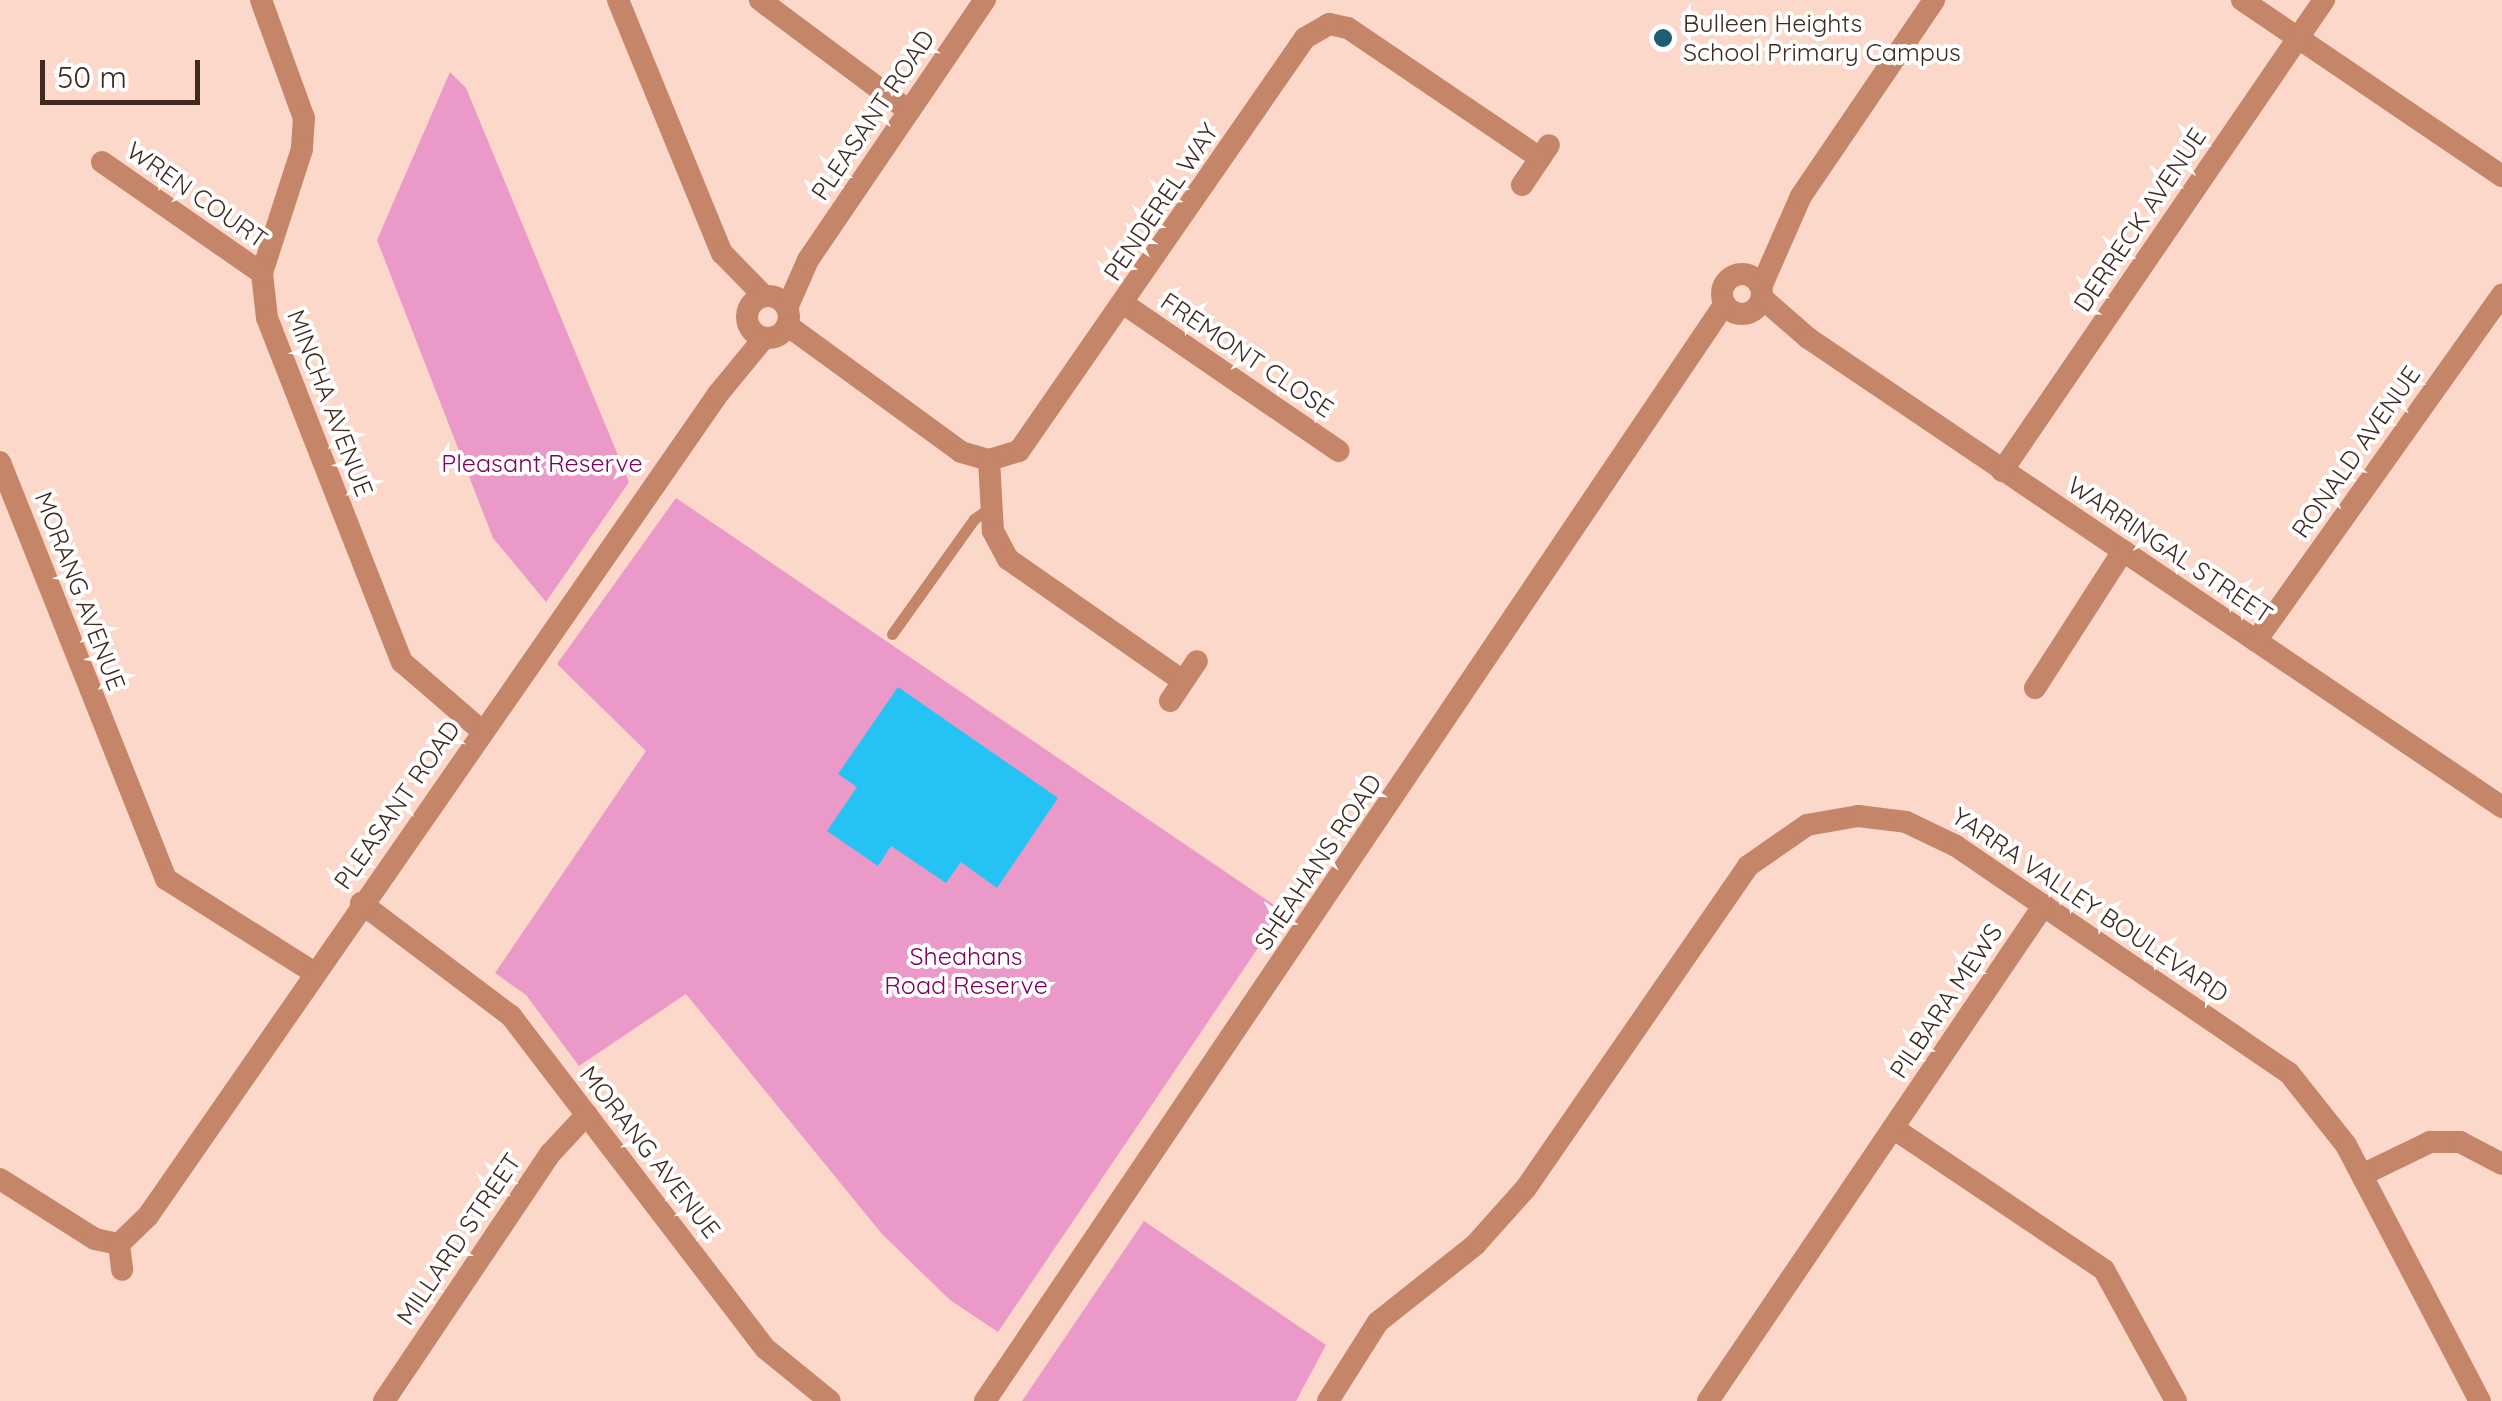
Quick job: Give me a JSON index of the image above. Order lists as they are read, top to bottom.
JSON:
{
  "streets": {
    "street": [
      "PLEASANT ROAD",
      "WREN COURT",
      "PENDEREL WAY",
      "DERRECK AVENUE",
      "FREMONT CLOSE",
      "MINCHA AVENUE",
      "RONALD AVENUE",
      "WARRINGAL STREET",
      "MORANG AVENUE",
      "SHEAHANS ROAD",
      "YARRA VALLEY BOULEVARD",
      "PILBARA MEWS",
      "MILLARD STREET"
    ]
  },
  "crossings": [
    ["PLEASANT ROAD", "MINCHA AVENUE"],
    ["PLEASANT ROAD", "MORANG AVENUE"],
    ["WREN COURT", "MINCHA AVENUE"],
    ["PENDEREL WAY", "FREMONT CLOSE"],
    ["DERRECK AVENUE", "WARRINGAL STREET"],
    ["RONALD AVENUE", "WARRINGAL STREET"],
    ["WARRINGAL STREET", "SHEAHANS ROAD"],
    ["MORANG AVENUE", "MILLARD STREET"],
    ["YARRA VALLEY BOULEVARD", "PILBARA MEWS"]
  ],
  "parks": ["Pleasant Reserve", "Sheahans Road Reserve"],
  "places": ["Bulleen Heights School Primary Campus"],
  "scale_bar": "50 m"
}
